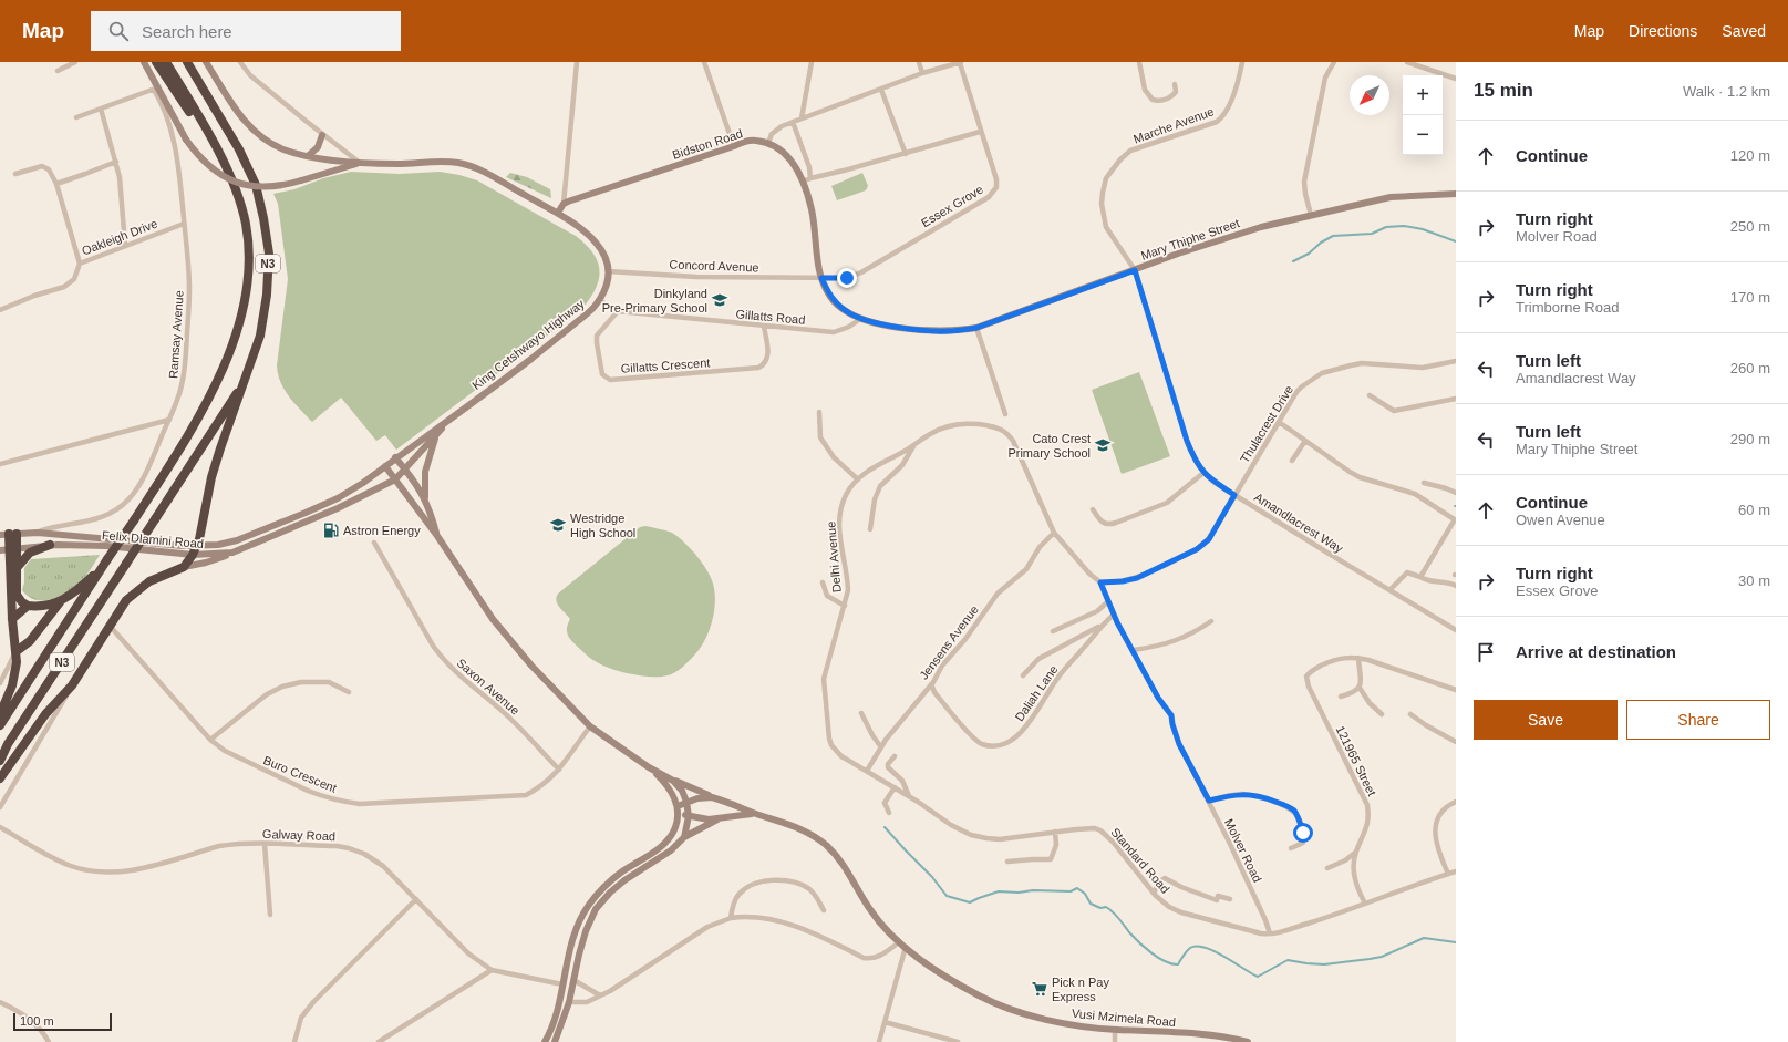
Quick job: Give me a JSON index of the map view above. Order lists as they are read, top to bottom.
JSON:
{
  "streets": {
    "highway": ["N3"],
    "main road": [
      "Bidston Road",
      "Mary Thiphe Street",
      "King Cetshwayo Highway",
      "Felix Dlamini Road",
      "Vusi Mzimela Road"
    ],
    "street": [
      "Marche Avenue",
      "Essex Grove",
      "Oakleigh Drive",
      "Concord Avenue",
      "Gillatts Road",
      "Ramsay Avenue",
      "Gillatts Crescent",
      "Thulacrest Drive",
      "Amandlacrest Way",
      "Delhi Avenue",
      "Jensens Avenue",
      "Saxon Avenue",
      "Daliah Lane",
      "121965 Street",
      "Buro Crescent",
      "Galway Road",
      "Molver Road",
      "Standard Road"
    ]
  },
  "crossings": [
    ["Marche Avenue", "Mary Thiphe Street"],
    ["Marche Avenue", "Amandlacrest Way"],
    ["Bidston Road", "Mary Thiphe Street"],
    ["Essex Grove", "Mary Thiphe Street"],
    ["Essex Grove", "Concord Avenue"],
    ["Oakleigh Drive", "Ramsay Avenue"],
    ["Mary Thiphe Street", "Concord Avenue"],
    ["Mary Thiphe Street", "Gillatts Road"],
    ["Mary Thiphe Street", "Amandlacrest Way"],
    ["Concord Avenue", "King Cetshwayo Highway"],
    ["Gillatts Road", "King Cetshwayo Highway"],
    ["Gillatts Road", "Gillatts Crescent"],
    ["Ramsay Avenue", "Felix Dlamini Road"],
    ["King Cetshwayo Highway", "Felix Dlamini Road"],
    ["Thulacrest Drive", "Amandlacrest Way"],
    ["Thulacrest Drive", "Molver Road"],
    ["Delhi Avenue", "Jensens Avenue"],
    ["Delhi Avenue", "Standard Road"],
    ["Jensens Avenue", "Daliah Lane"],
    ["Jensens Avenue", "Standard Road"],
    ["Saxon Avenue", "Buro Crescent"],
    ["Daliah Lane", "Molver Road"],
    ["121965 Street", "Standard Road"],
    ["Molver Road", "Standard Road"]
  ],
  "places": {
    "school or university": ["Dinkyland Pre-Primary School", "Cato Crest Primary School", "Westridge High School"],
    "fuel station": ["Astron Energy"],
    "supermarket": ["Pick n Pay Express"]
  },
  "scale_bar": "100 m",
  "north": "bottom left",
  "page": {
    "header": "Map",
    "search": "Search here",
    "nav": ["Map", "Directions", "Saved"],
    "heading": ["15 min", "Walk · 1.2 km"],
    "map_buttons": ["+", "−"],
    "list": [
      ["Continue", "120 m"],
      ["Turn right", "Molver Road", "250 m"],
      ["Turn right", "Trimborne Road", "170 m"],
      ["Turn left", "Amandlacrest Way", "260 m"],
      ["Turn left", "Mary Thiphe Street", "290 m"],
      ["Continue", "Owen Avenue", "60 m"],
      ["Turn right", "Essex Grove", "30 m"],
      "Arrive at destination"
    ],
    "buttons": ["Save", "Share"],
    "scale": "100 m"
  }
}
